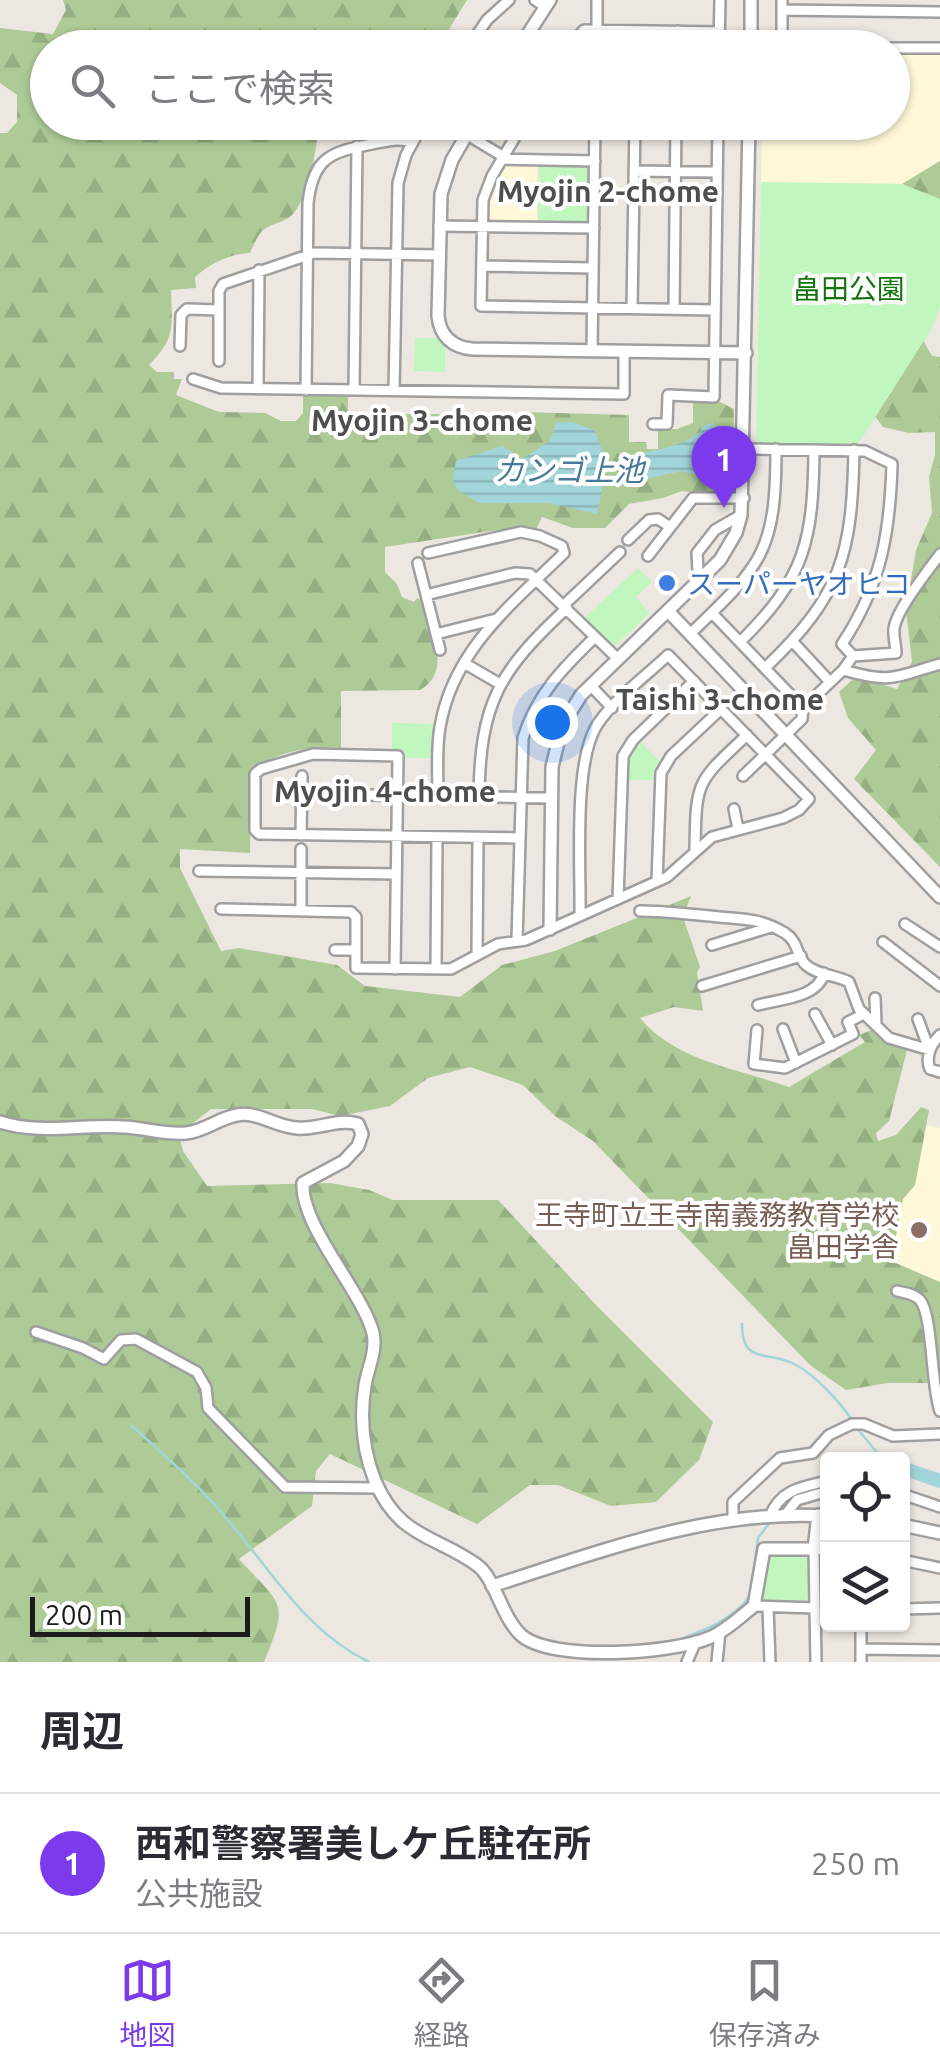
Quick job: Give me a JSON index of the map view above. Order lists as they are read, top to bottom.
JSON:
{
  "districts": [
    "Myojin 2-chome",
    "Myojin 3-chome",
    "Taishi 3-chome",
    "Myojin 4-chome"
  ],
  "water": ["カンゴ上池"],
  "parks": ["畠田公園"],
  "places": ["スーパーヤオヒコ", "王寺町立王寺南義務教育学校 畠田学舎"],
  "scale_bar": "200 m",
  "page": {
    "search": "ここで検索",
    "pins": "1",
    "scale": "200 m",
    "heading": "周辺",
    "list": [
      {
        "mark": "1",
        "name": "西和警察署美しケ丘駐在所",
        "note": "公共施設",
        "value": "250 m"
      }
    ],
    "nav": ["地図", "経路", "保存済み"]
  }
}
